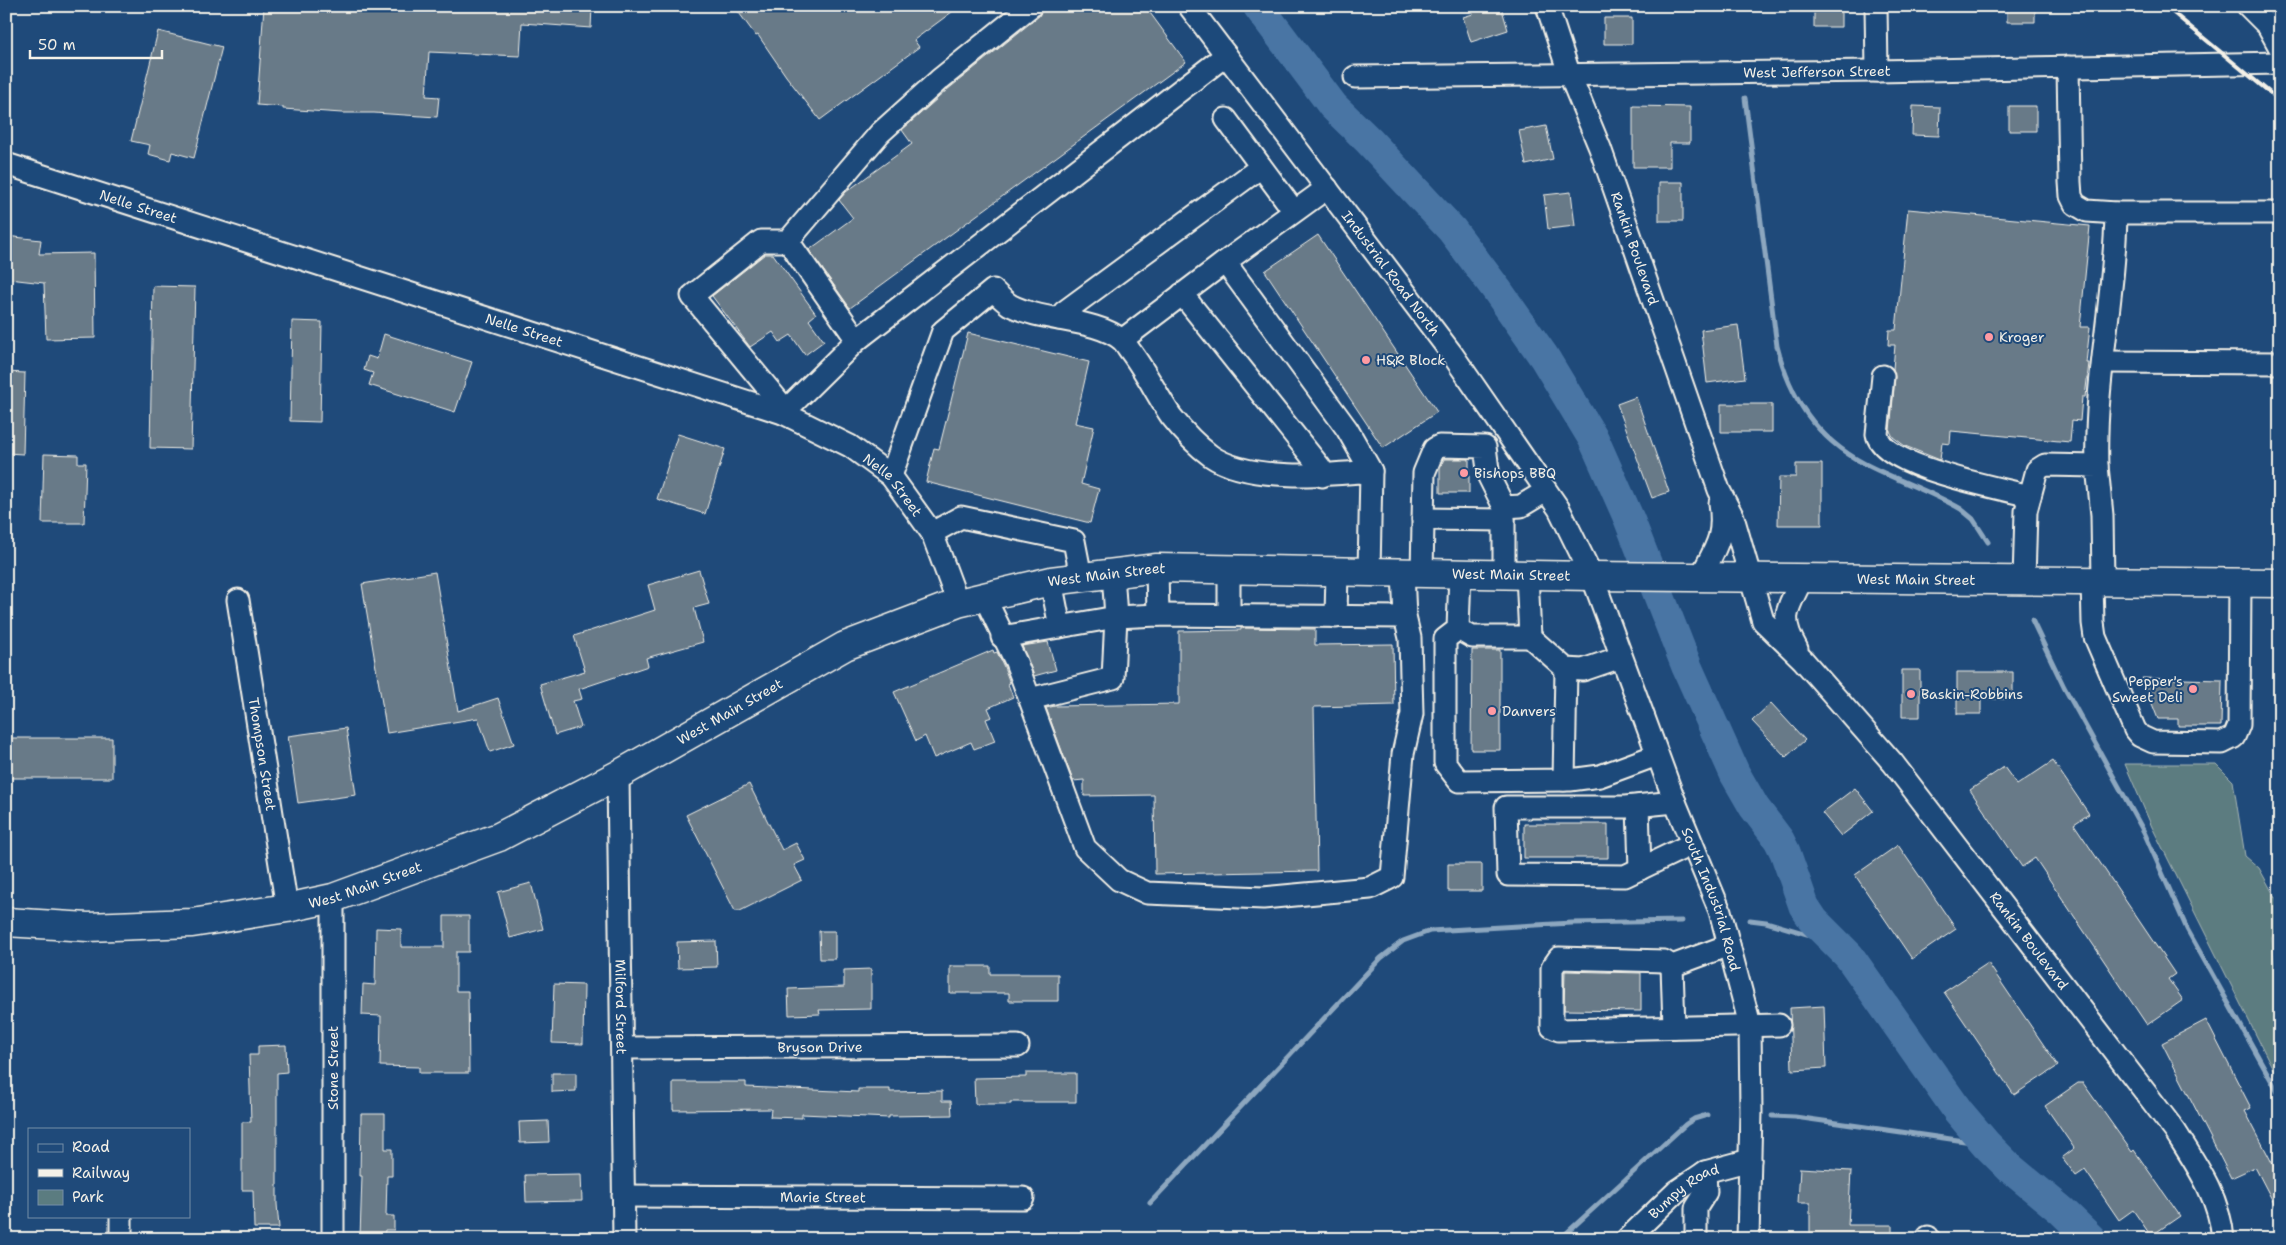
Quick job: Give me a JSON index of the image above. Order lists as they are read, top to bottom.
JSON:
{
  "streets": {
    "main road": ["West Main Street"],
    "street": [
      "West Jefferson Street",
      "Nelle Street",
      "Rankin Boulevard",
      "Industrial Road North",
      "Thompson Street",
      "South Industrial Road",
      "Milford Street",
      "Bryson Drive",
      "Stone Street",
      "Bumpy Road",
      "Marie Street"
    ]
  },
  "crossings": [
    ["West Jefferson Street", "Rankin Boulevard"],
    ["Nelle Street", "West Main Street"],
    ["Rankin Boulevard", "West Main Street"],
    ["Industrial Road North", "West Main Street"],
    ["Industrial Road North", "South Industrial Road"],
    ["West Main Street", "Thompson Street"],
    ["West Main Street", "South Industrial Road"],
    ["West Main Street", "Milford Street"],
    ["West Main Street", "Stone Street"],
    ["South Industrial Road", "Bumpy Road"],
    ["Milford Street", "Bryson Drive"],
    ["Milford Street", "Marie Street"]
  ],
  "places": [
    "Kroger",
    "H&R Block",
    "Bishops BBQ",
    "Pepper's Sweet Deli",
    "Baskin-Robbins",
    "Danvers"
  ],
  "legend": ["Road", "Railway", "Park"],
  "scale_bar": "50 m"
}
